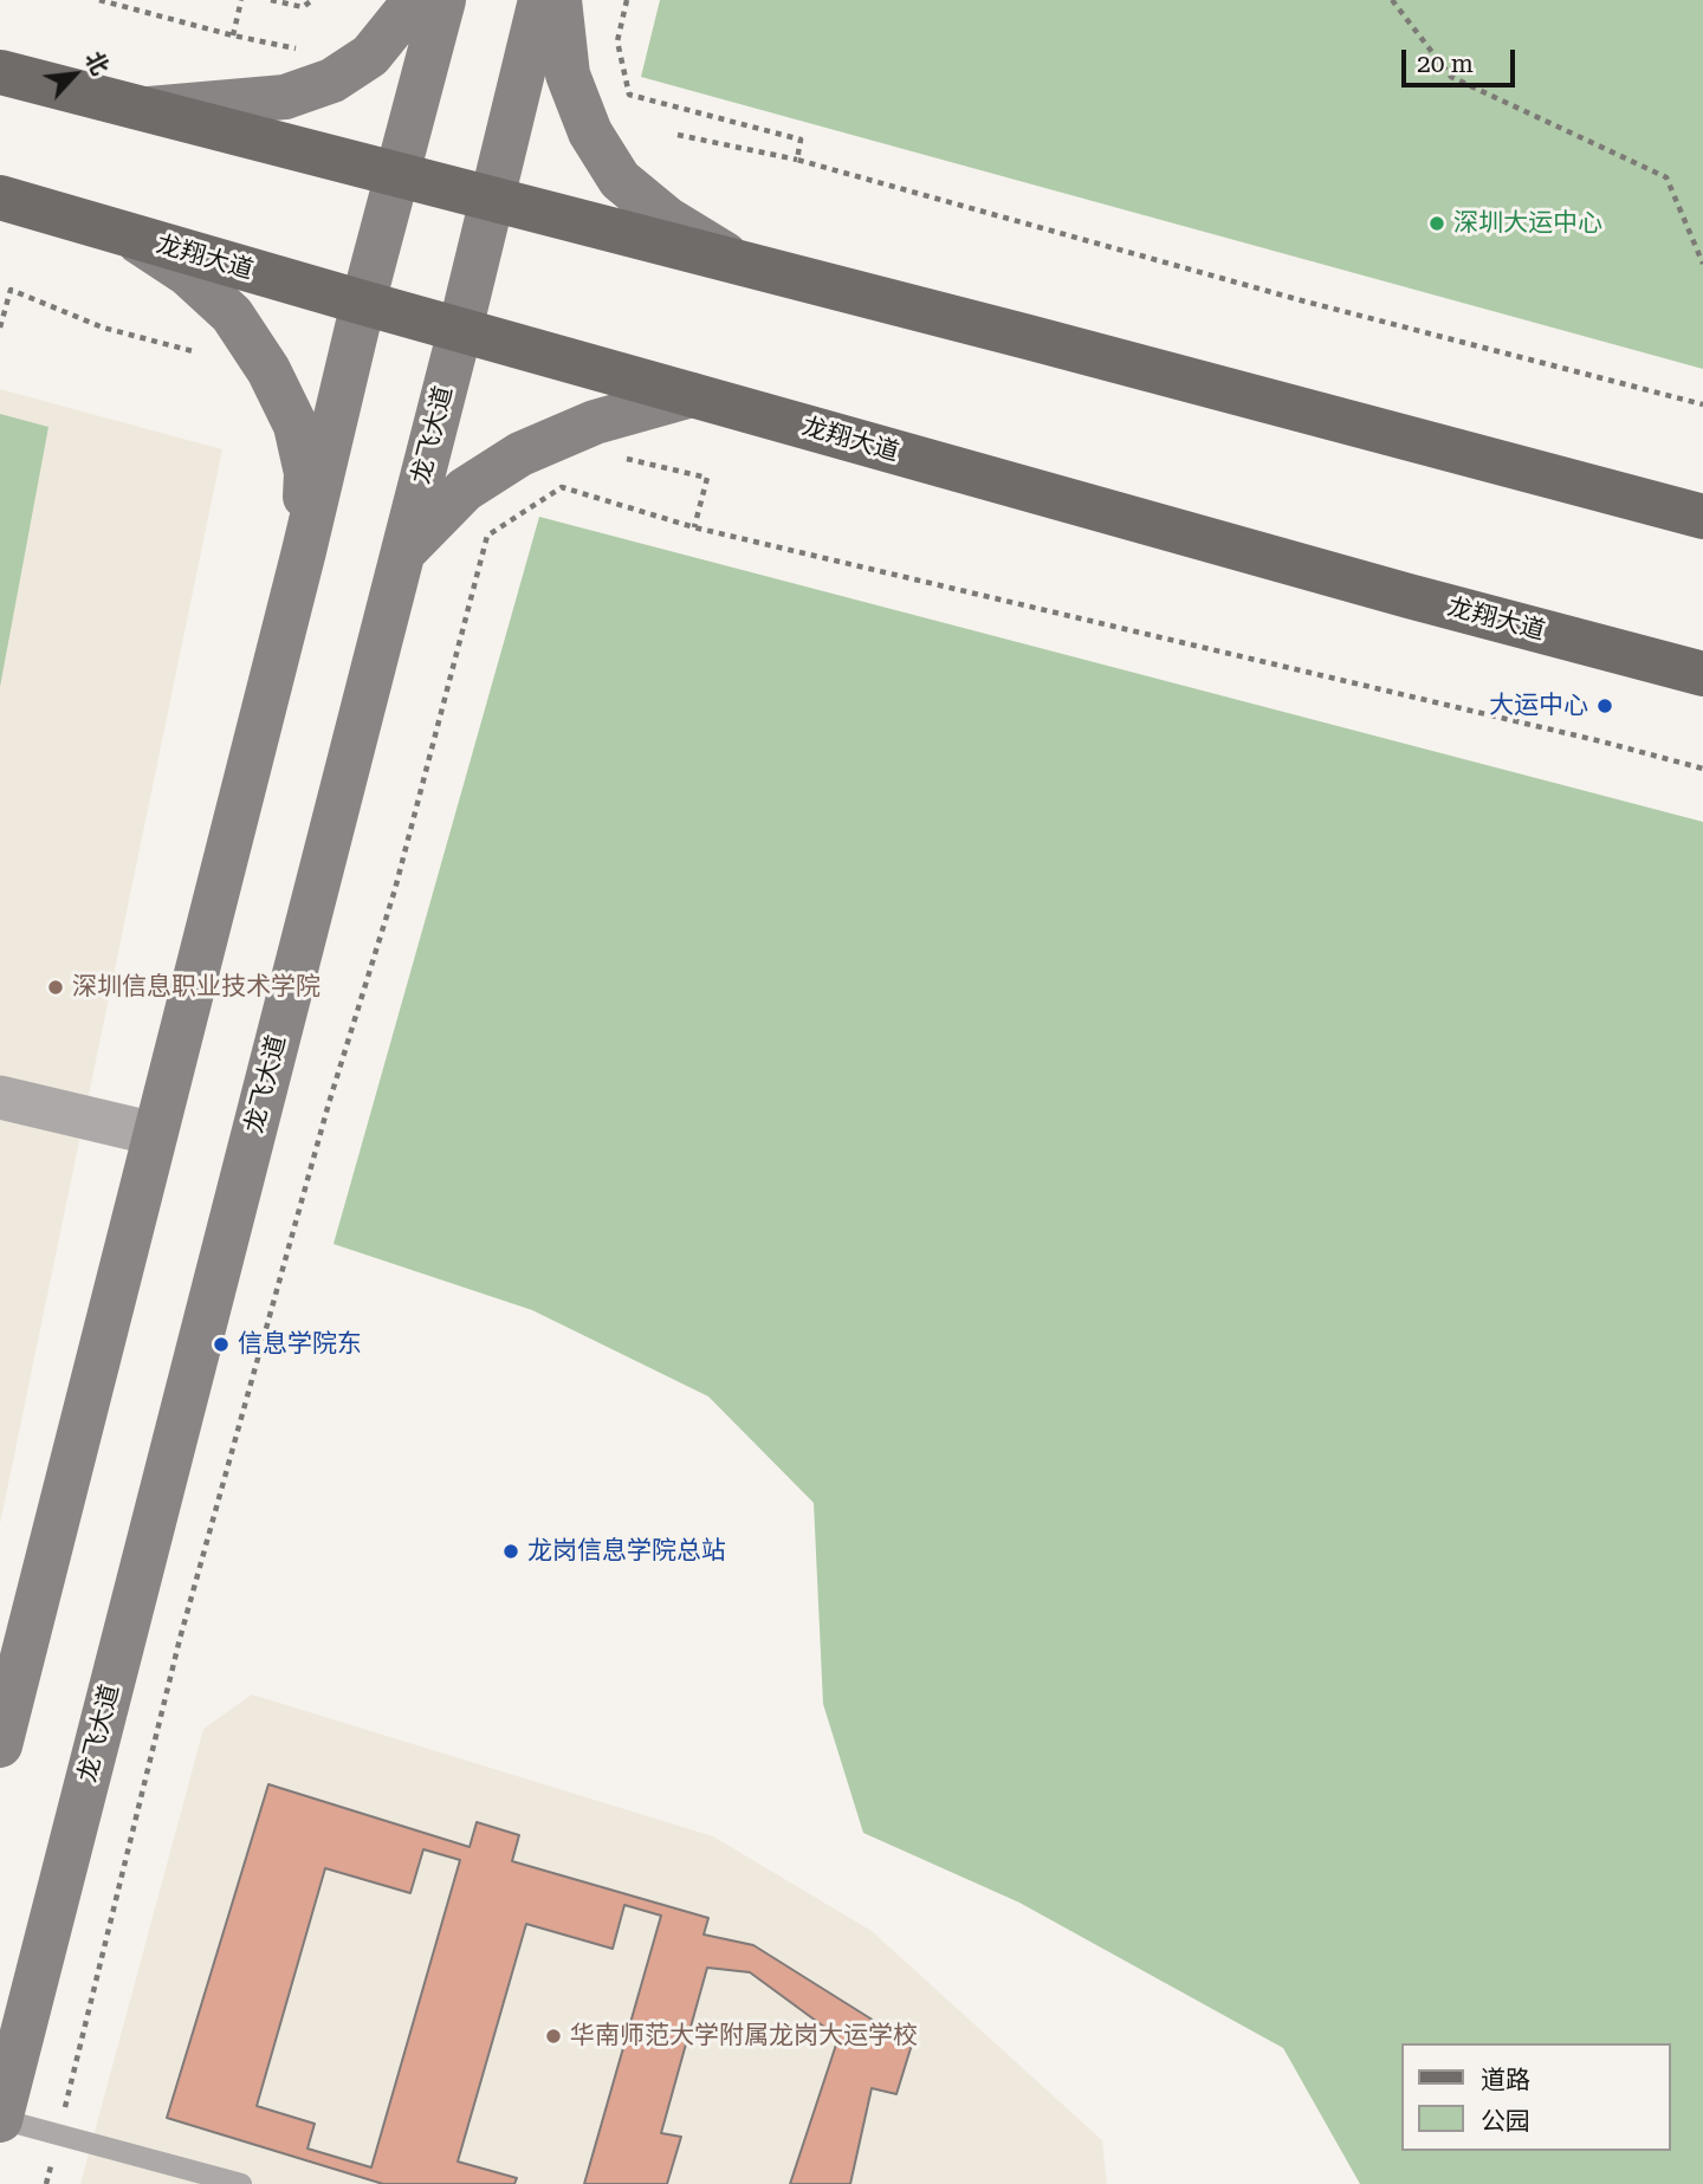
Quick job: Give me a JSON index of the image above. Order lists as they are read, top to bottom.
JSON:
{
  "streets": {
    "main road": ["龙翔大道", "龙飞大道"]
  },
  "crossings": [
    ["龙翔大道", "龙飞大道"]
  ],
  "places": [
    "深圳大运中心",
    "大运中心",
    "深圳信息职业技术学院",
    "信息学院东",
    "龙岗信息学院总站",
    "华南师范大学附属龙岗大运学校"
  ],
  "legend": ["道路", "公园"],
  "scale_bar": "20 m",
  "north": "top right"
}
